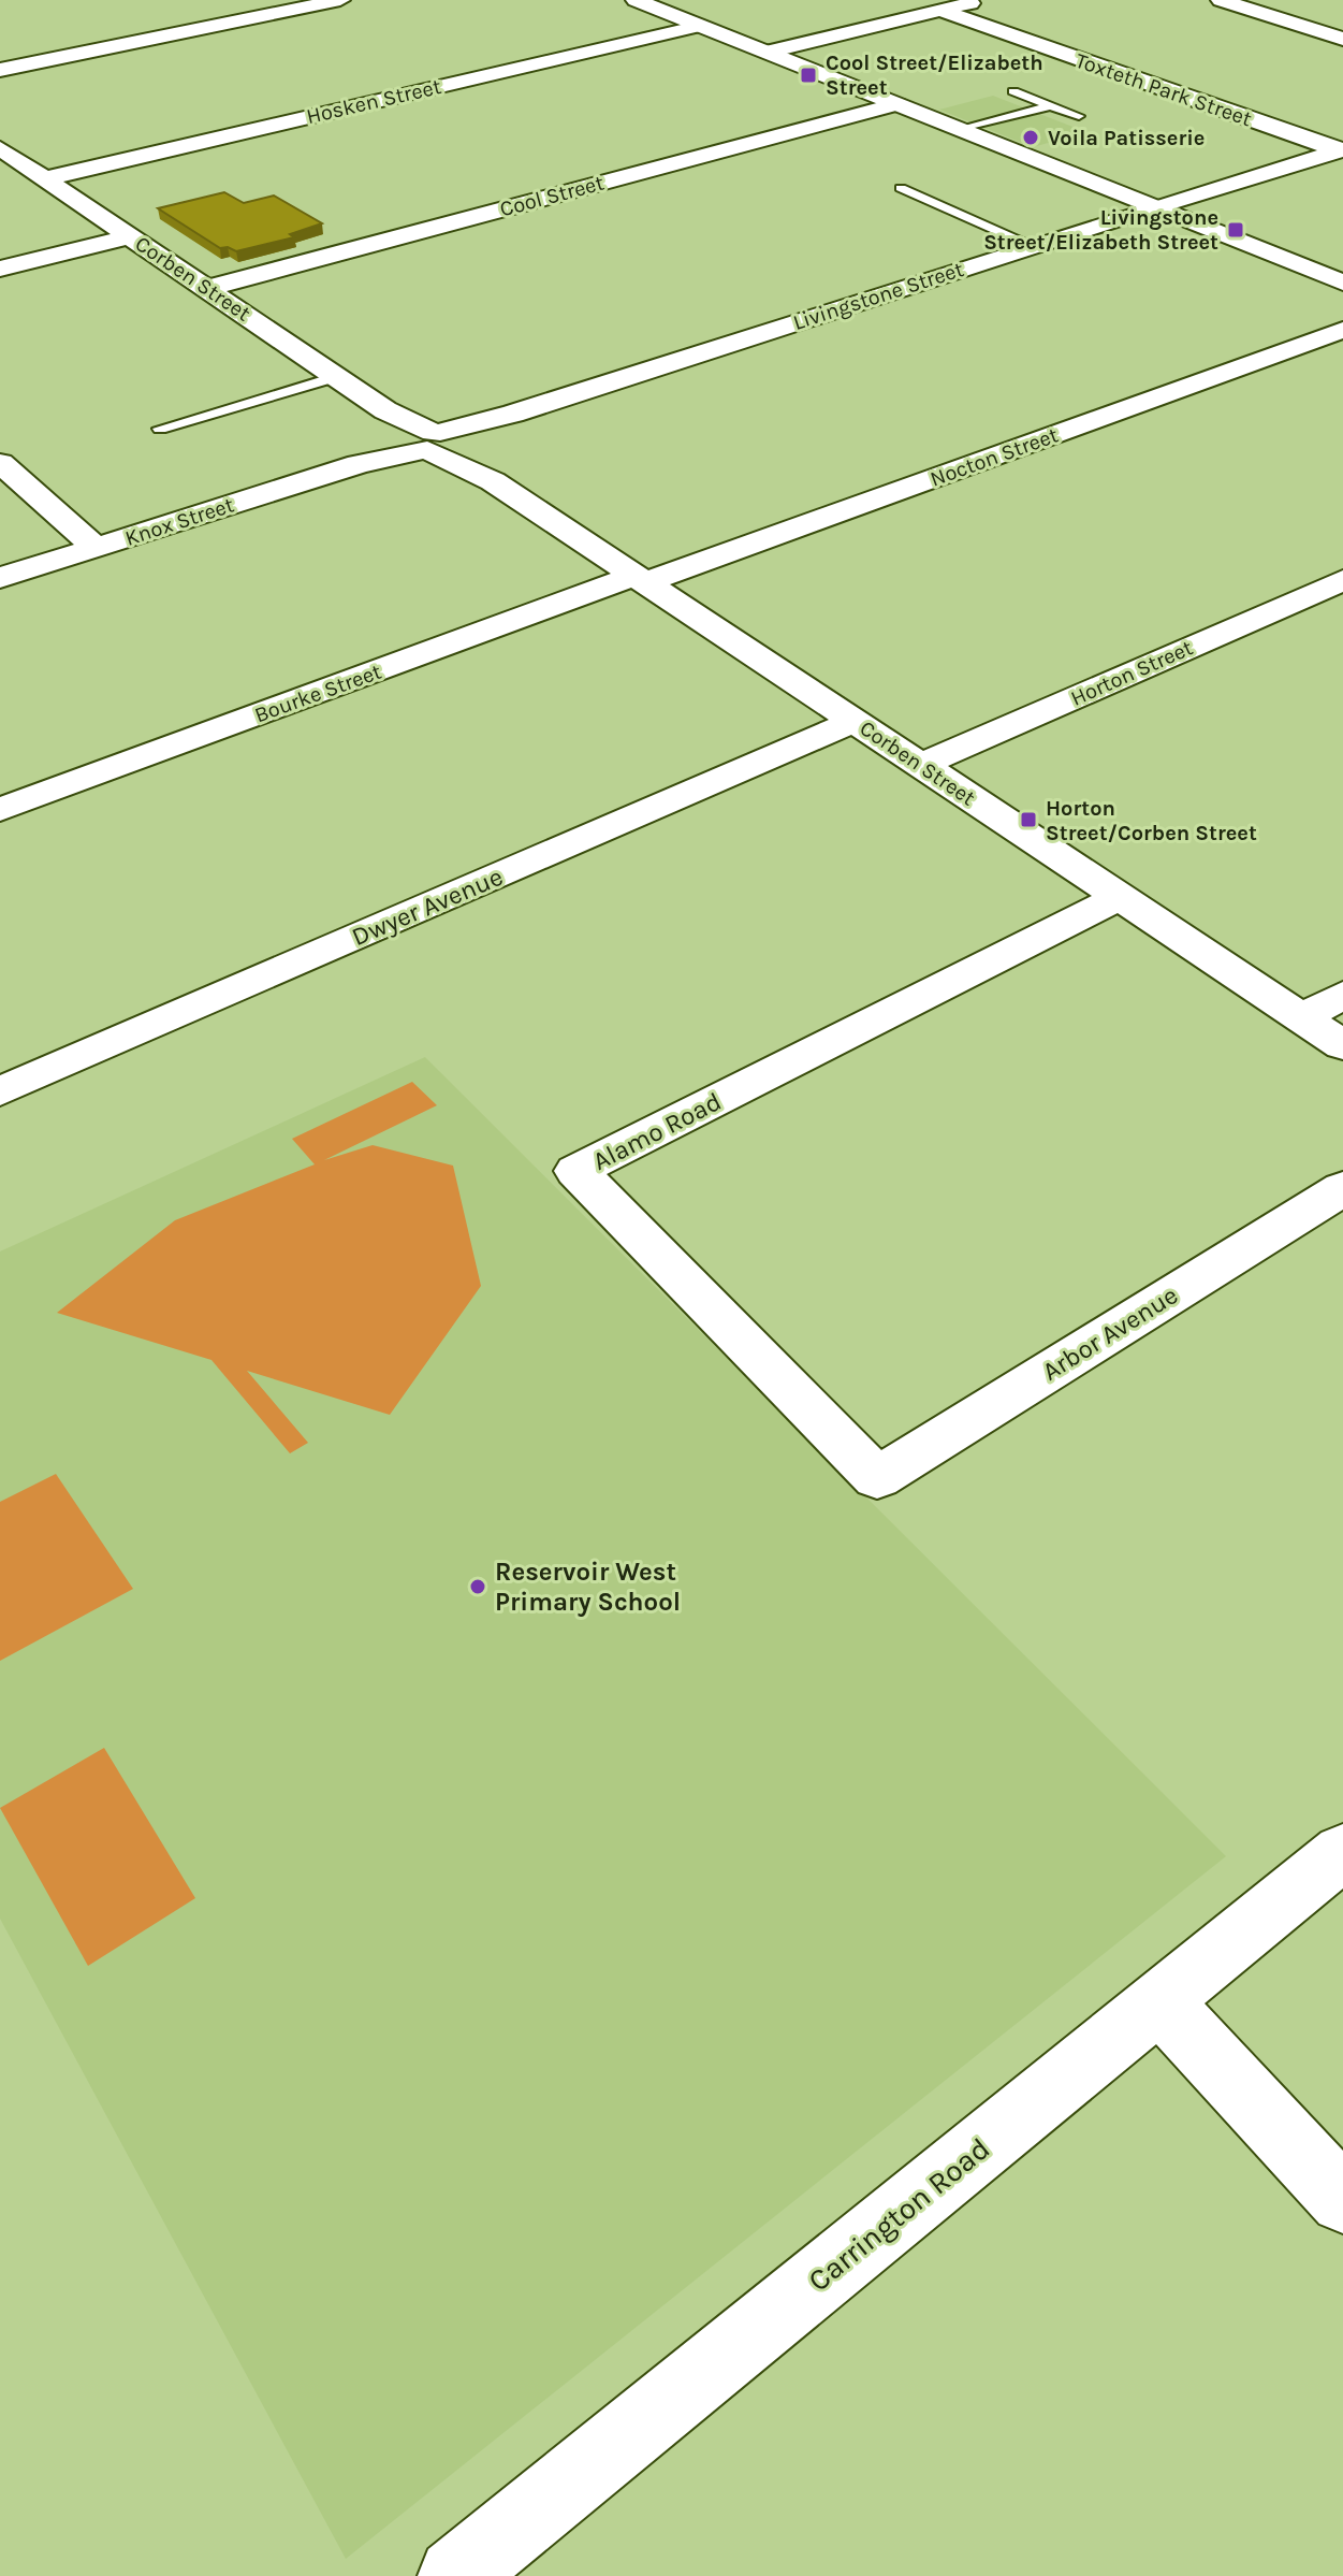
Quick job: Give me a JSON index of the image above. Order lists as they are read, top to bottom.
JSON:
{
  "streets": {
    "street": [
      "Toxteth Park Street",
      "Hosken Street",
      "Cool Street",
      "Corben Street",
      "Livingstone Street",
      "Nocton Street",
      "Knox Street",
      "Horton Street",
      "Bourke Street",
      "Dwyer Avenue",
      "Alamo Road",
      "Arbor Avenue",
      "Carrington Road"
    ]
  },
  "crossings": [
    ["Toxteth Park Street", "Livingstone Street"],
    ["Hosken Street", "Corben Street"],
    ["Cool Street", "Corben Street"],
    ["Corben Street", "Livingstone Street"],
    ["Corben Street", "Nocton Street"],
    ["Corben Street", "Knox Street"],
    ["Corben Street", "Horton Street"],
    ["Corben Street", "Bourke Street"],
    ["Corben Street", "Dwyer Avenue"],
    ["Corben Street", "Alamo Road"],
    ["Livingstone Street", "Knox Street"],
    ["Nocton Street", "Bourke Street"],
    ["Alamo Road", "Arbor Avenue"]
  ],
  "places": {
    "transit": ["Cool Street/Elizabeth Street", "Livingstone Street/Elizabeth Street", "Horton Street/Corben Street"],
    "other": ["Voila Patisserie", "Reservoir West Primary School"]
  }
}
